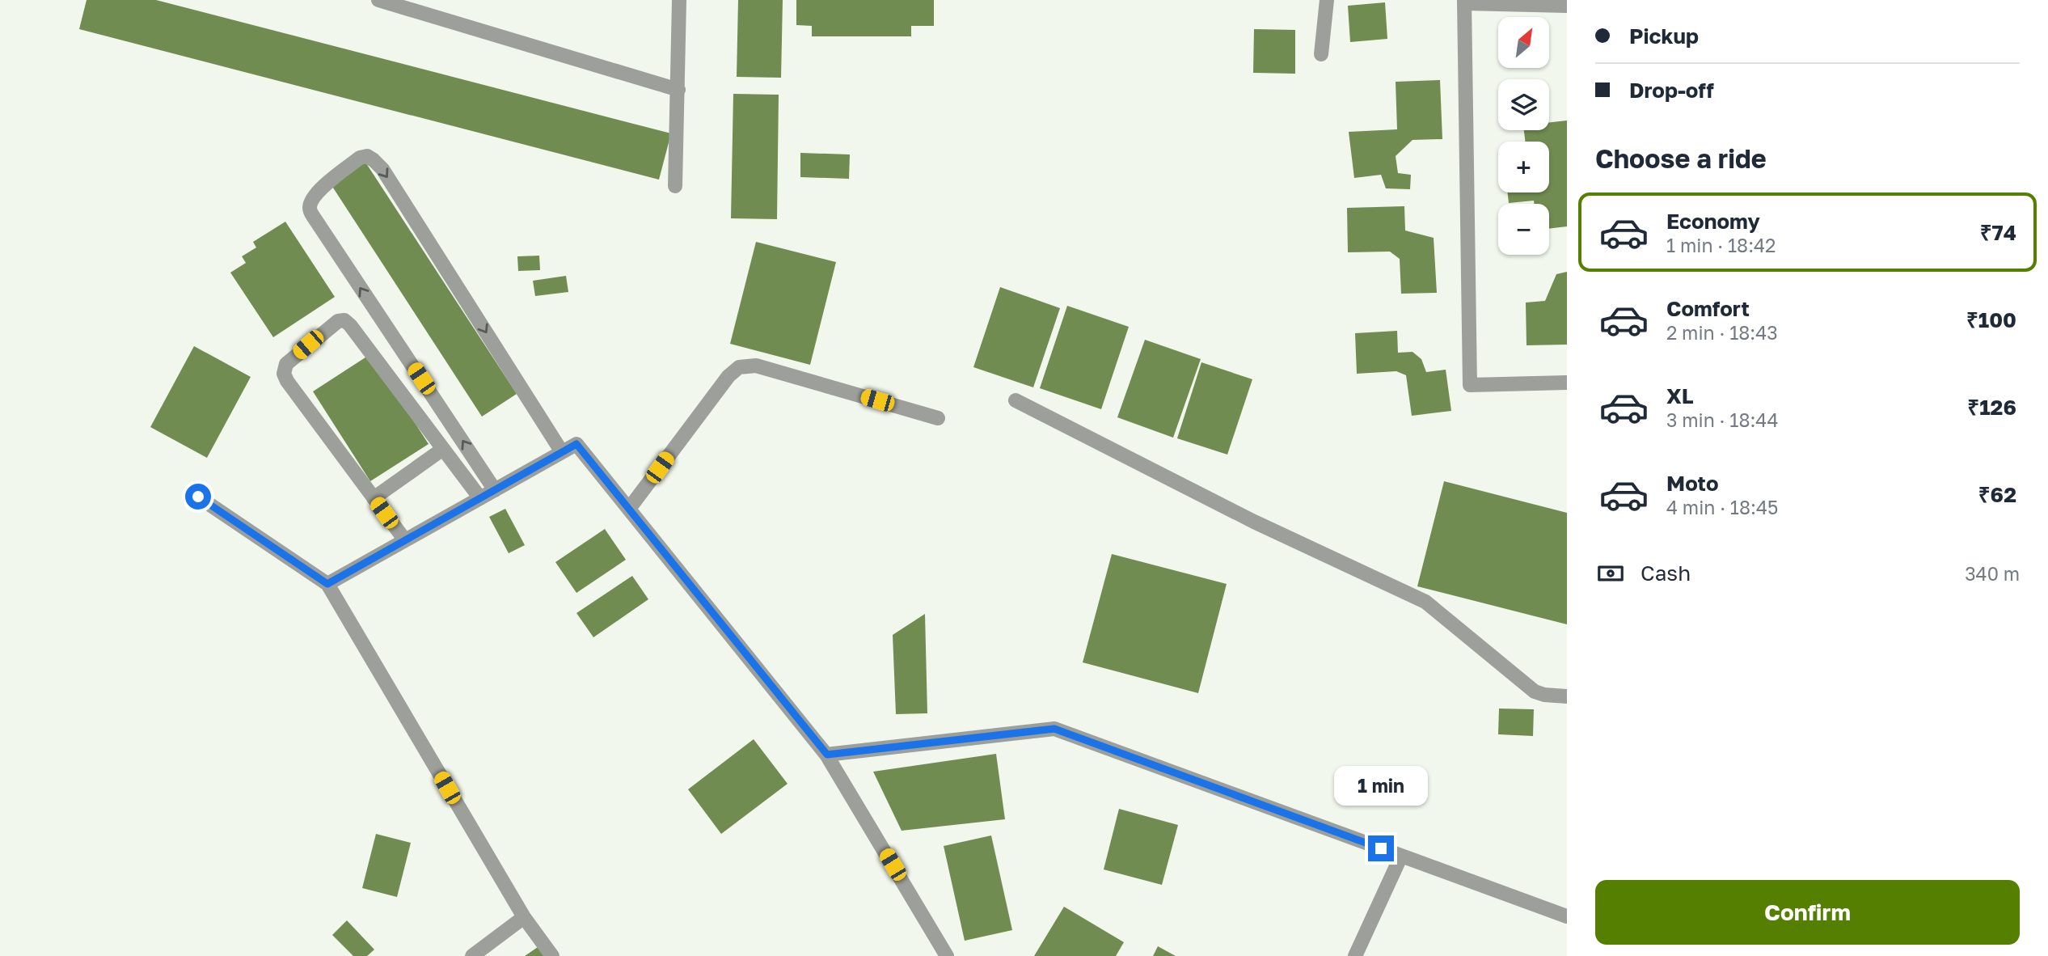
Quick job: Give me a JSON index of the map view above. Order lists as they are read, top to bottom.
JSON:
{
  "north": "top right",
  "page": {
    "banner": ["Pickup", "Drop-off"],
    "map_buttons": ["+", "−"],
    "heading": "Choose a ride",
    "list": [
      {
        "name": "Economy",
        "note": "1 min · 18:42",
        "value": "₹74"
      },
      {
        "name": "Comfort",
        "note": "2 min · 18:43",
        "value": "₹100"
      },
      {
        "name": "XL",
        "note": "3 min · 18:44",
        "value": "₹126"
      },
      {
        "name": "Moto",
        "note": "4 min · 18:45",
        "value": "₹62"
      }
    ],
    "pay": ["Cash", "340 m"],
    "bubble": "1 min",
    "buttons": "Confirm"
  }
}
